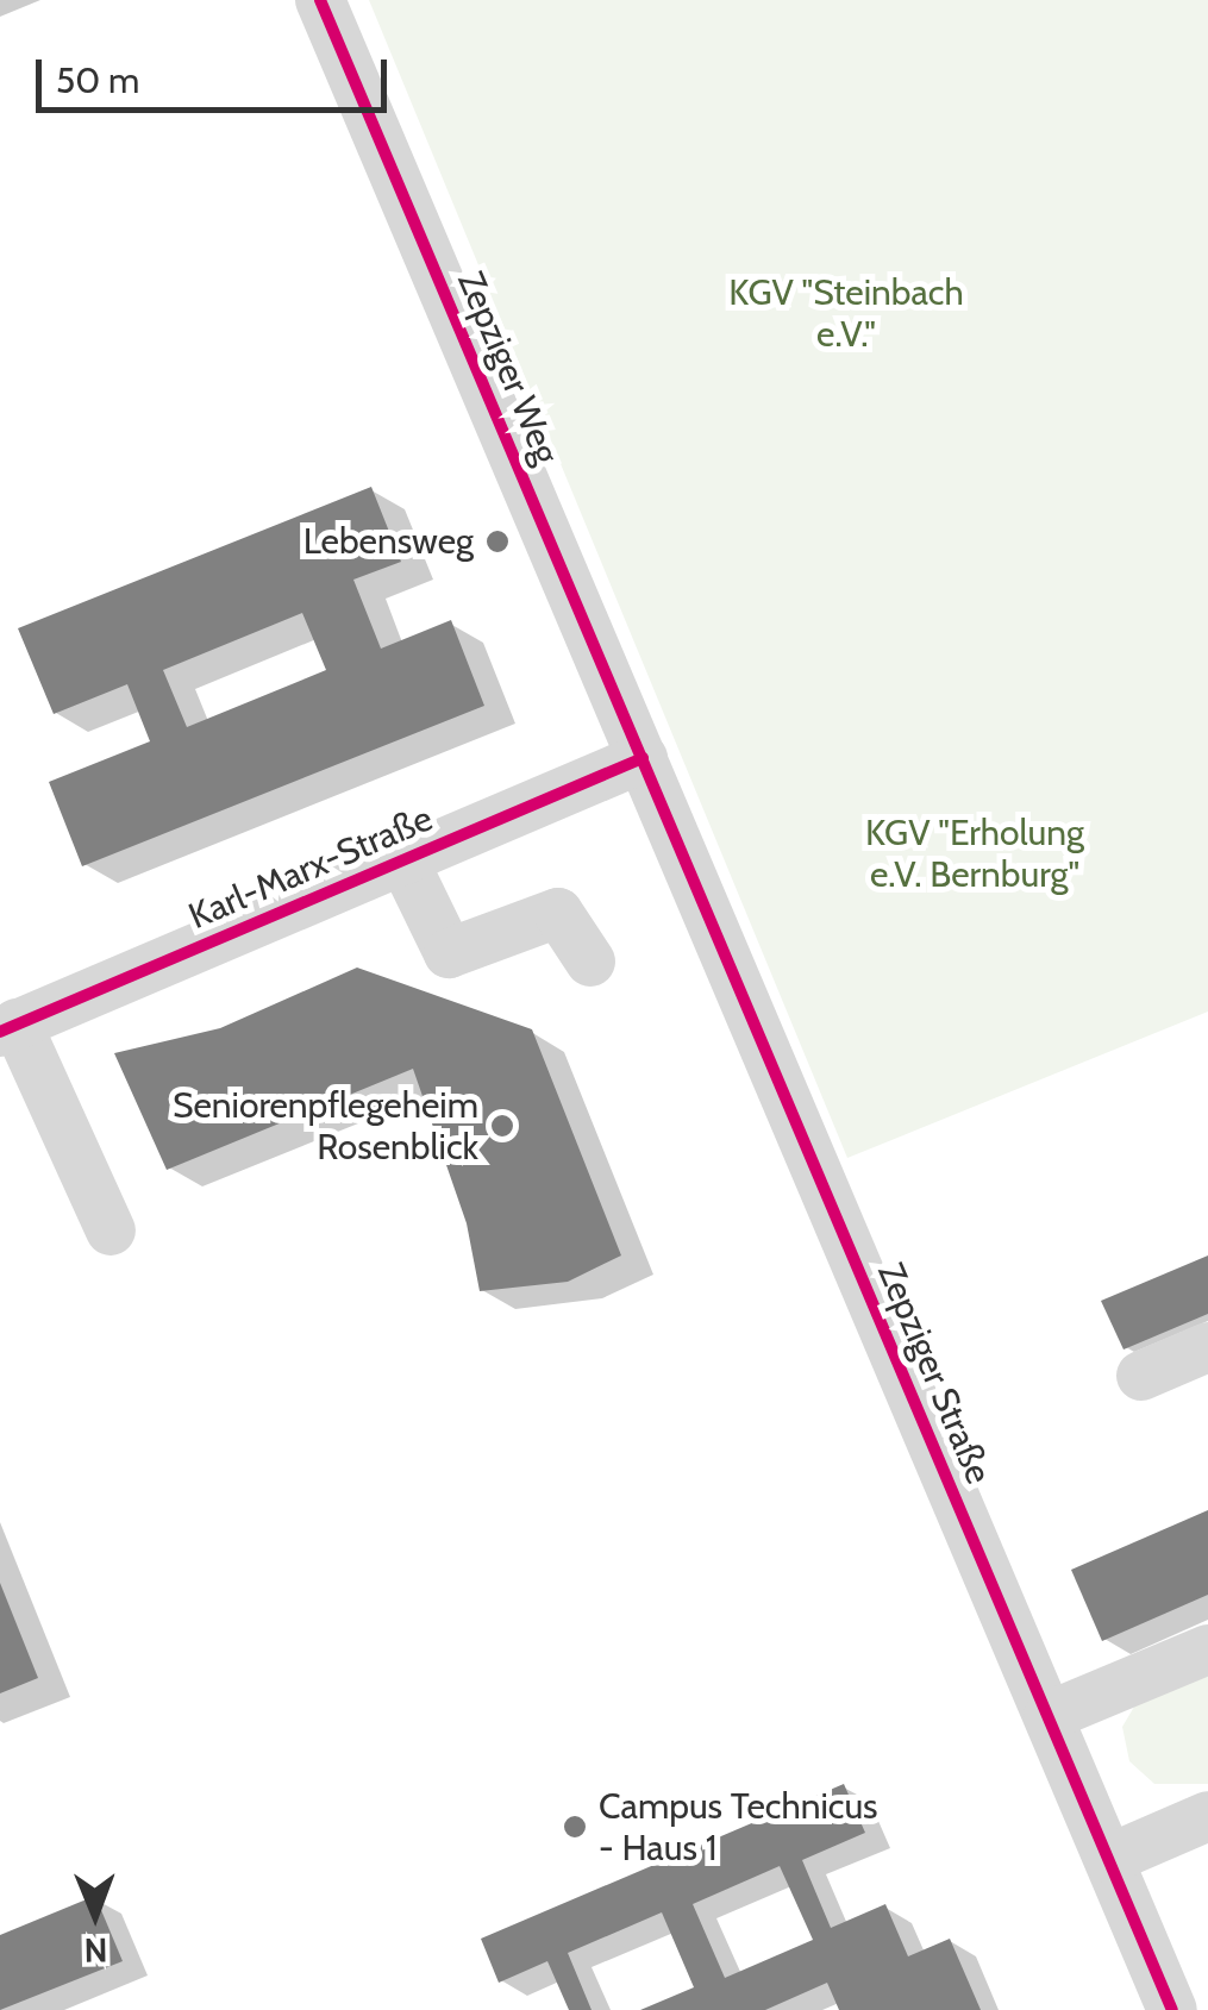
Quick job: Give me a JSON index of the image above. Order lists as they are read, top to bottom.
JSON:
{
  "streets": {
    "street": ["Zepziger Weg", "Karl-Marx-Straße", "Zepziger Straße"]
  },
  "crossings": [
    ["Zepziger Weg", "Karl-Marx-Straße"],
    ["Zepziger Weg", "Zepziger Straße"],
    ["Karl-Marx-Straße", "Zepziger Straße"]
  ],
  "parks": ["KGV \"Steinbach e.V.\"", "KGV \"Erholung e.V. Bernburg\""],
  "places": ["Lebensweg", "Seniorenpflegeheim Rosenblick", "Campus Technicus - Haus 1"],
  "scale_bar": "50 m",
  "north": "bottom"
}
